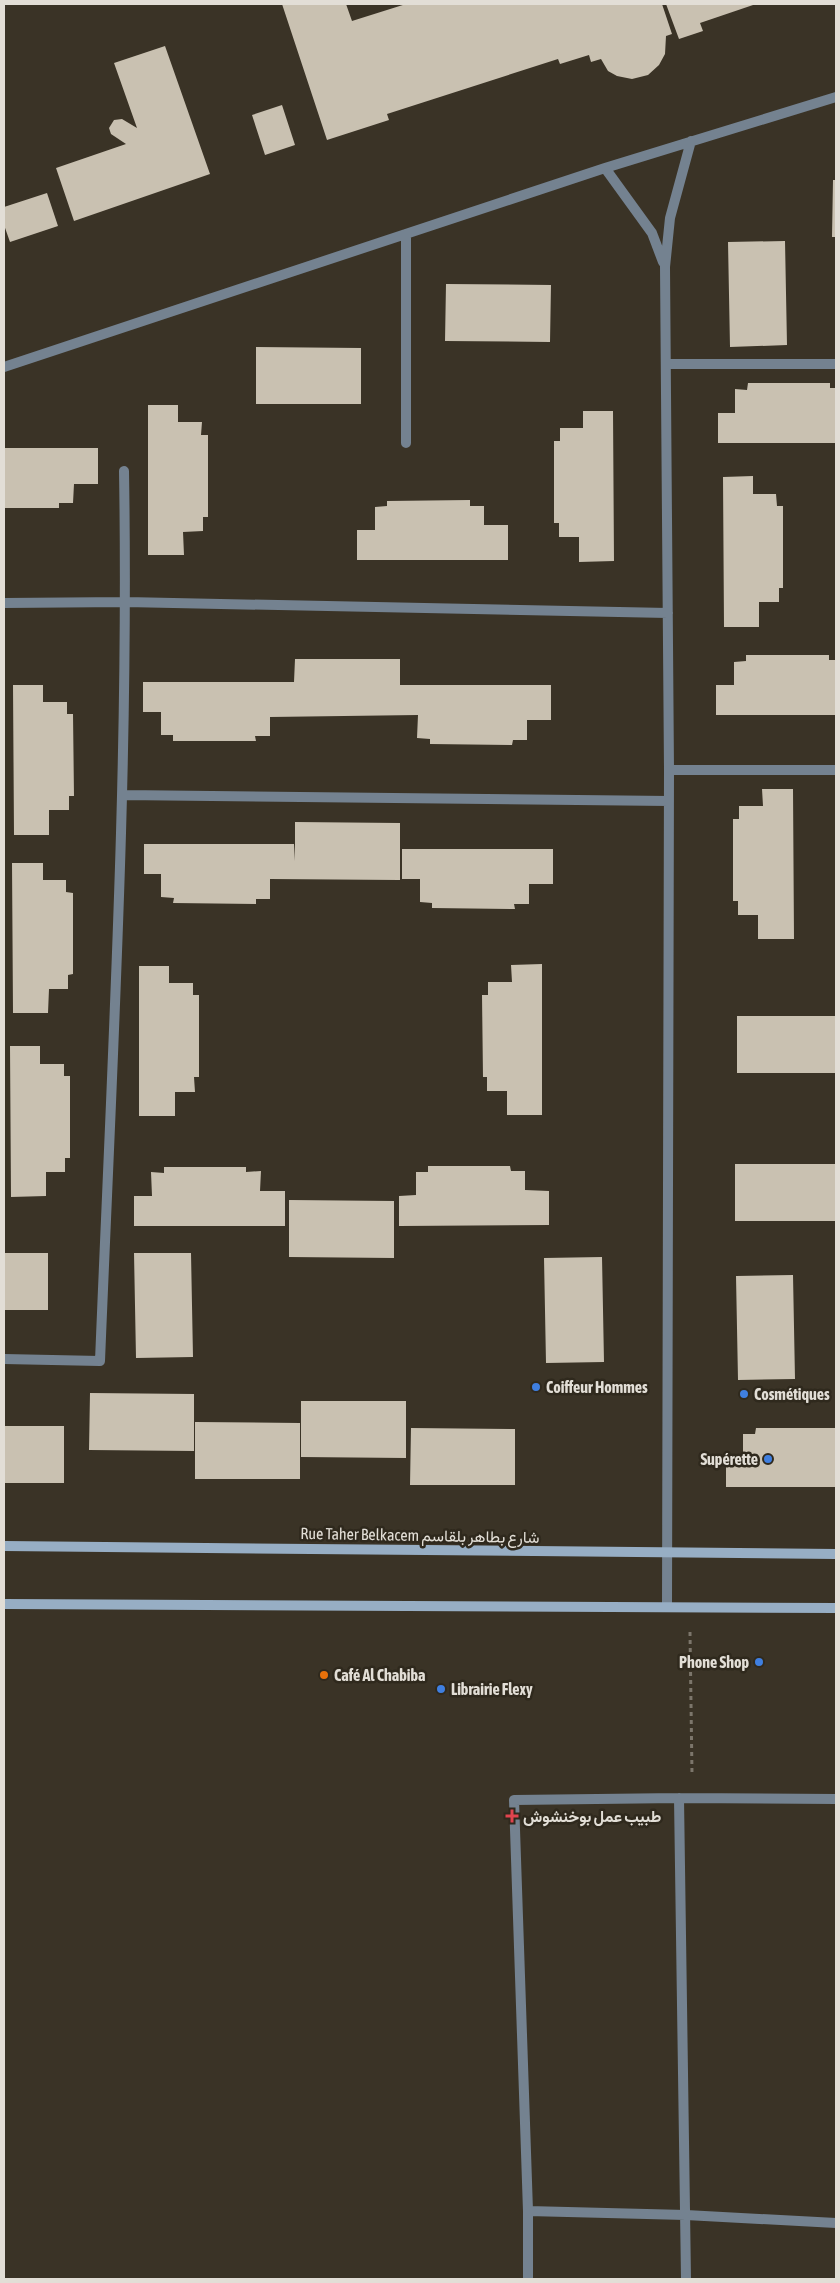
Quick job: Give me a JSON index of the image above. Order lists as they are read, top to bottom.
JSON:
{
  "streets": {
    "main road": ["Rue Taher Belkacem شارع بطاهر بلقاسم"]
  },
  "places": {
    "other": [
      "Coiffeur Hommes",
      "Cosmétiques",
      "Supérette",
      "Phone Shop",
      "Café Al Chabiba",
      "Librairie Flexy"
    ],
    "health": ["طبيب عمل بوخنشوش"]
  }
}
